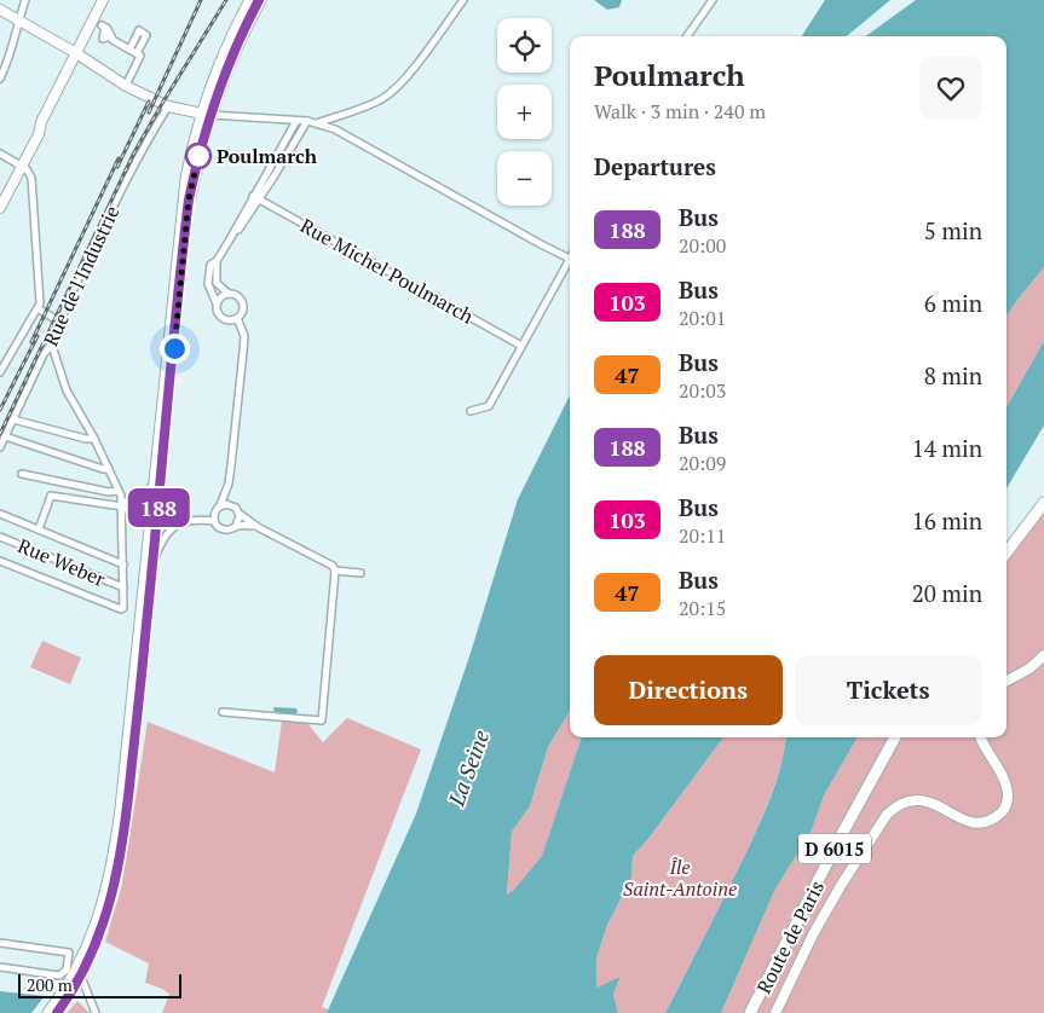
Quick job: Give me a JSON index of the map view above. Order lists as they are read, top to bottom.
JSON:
{
  "streets": {
    "main road": ["D 6015", "Route de Paris"],
    "street": ["Rue Michel Poulmarch", "Rue de l'Industrie", "Rue Weber"]
  },
  "water": ["La Seine"],
  "parks": ["Île Saint-Antoine"],
  "places": ["Poulmarch"],
  "lines": ["bus line 188"],
  "scale_bar": "200 m",
  "page": {
    "on_map": "188",
    "map_buttons": ["+", "−"],
    "heading": [
      ["Poulmarch", "Walk · 3 min · 240 m"],
      "Departures"
    ],
    "list": [
      {
        "mark": "188",
        "name": "Bus",
        "note": "20:00",
        "value": "5 min"
      },
      {
        "mark": "103",
        "name": "Bus",
        "note": "20:01",
        "value": "6 min"
      },
      {
        "mark": "47",
        "name": "Bus",
        "note": "20:03",
        "value": "8 min"
      },
      {
        "mark": "188",
        "name": "Bus",
        "note": "20:09",
        "value": "14 min"
      },
      {
        "mark": "103",
        "name": "Bus",
        "note": "20:11",
        "value": "16 min"
      },
      {
        "mark": "47",
        "name": "Bus",
        "note": "20:15",
        "value": "20 min"
      }
    ],
    "buttons": ["Directions", "Tickets"],
    "scale": "200 m"
  }
}
